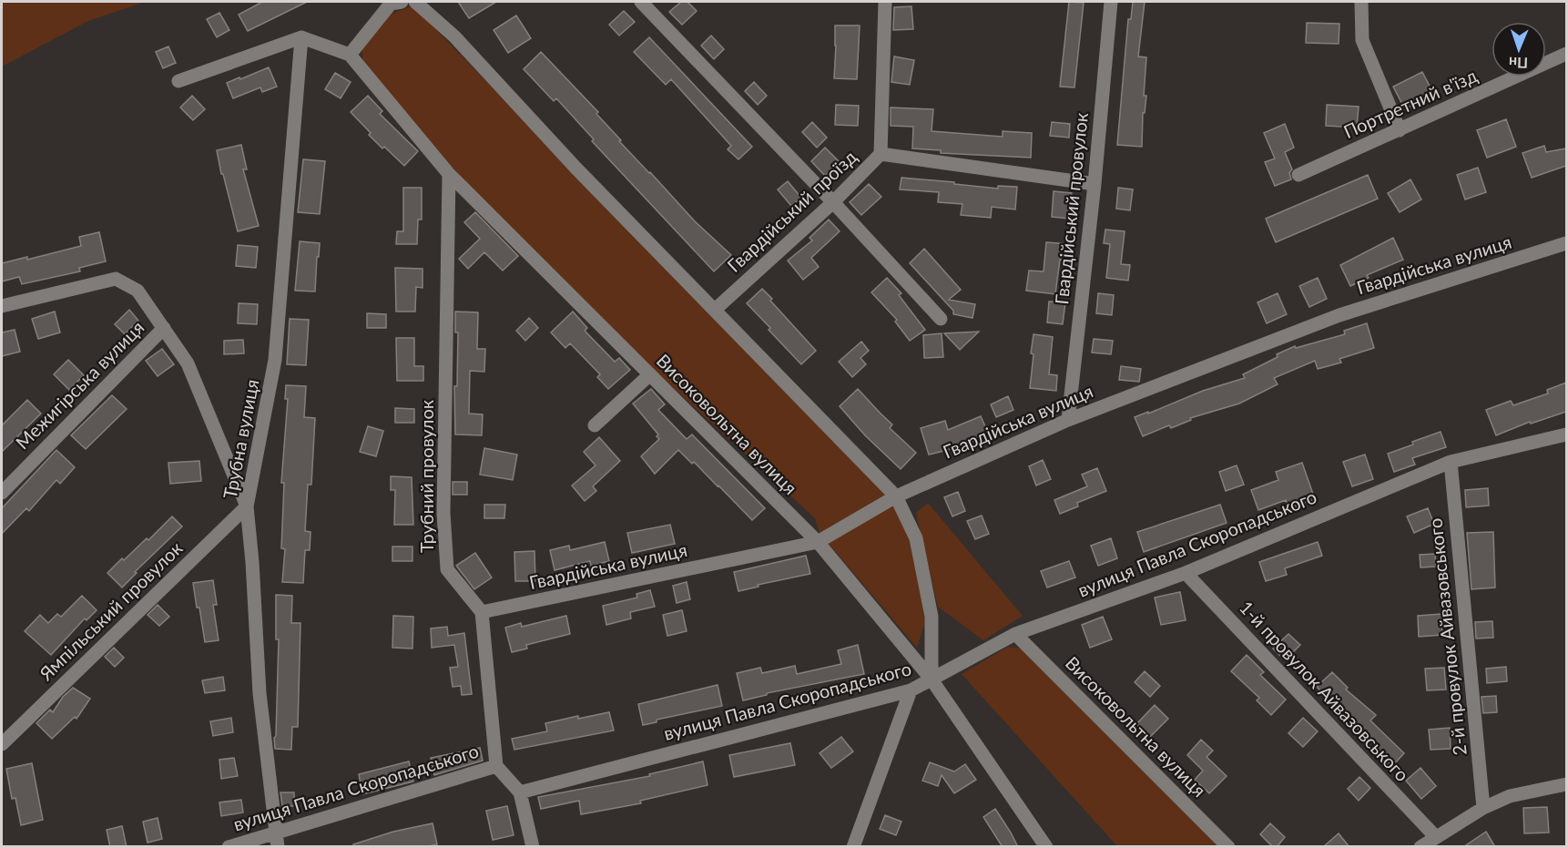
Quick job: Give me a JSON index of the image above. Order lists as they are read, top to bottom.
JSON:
{
  "streets": {
    "street": [
      "Портретний в'їзд",
      "Гвардійський провулок",
      "Гвардійський проїзд",
      "Гвардійська вулиця",
      "Межигірська вулиця",
      "Високовольтна вулиця",
      "Трубна вулиця",
      "Трубний провулок",
      "вулиця Павла Скоропадського",
      "Ямпільський провулок",
      "2-й провулок Айвазовського",
      "1-й провулок Айвазовського"
    ]
  },
  "crossings": [
    ["Гвардійський провулок", "Гвардійський проїзд"],
    ["Гвардійський провулок", "Гвардійська вулиця"],
    ["Гвардійська вулиця", "Високовольтна вулиця"],
    ["Гвардійська вулиця", "Трубний провулок"],
    ["Високовольтна вулиця", "Трубний провулок"],
    ["Високовольтна вулиця", "вулиця Павла Скоропадського"],
    ["Трубна вулиця", "вулиця Павла Скоропадського"],
    ["Трубна вулиця", "Ямпільський провулок"],
    ["вулиця Павла Скоропадського", "2-й провулок Айвазовського"],
    ["вулиця Павла Скоропадського", "1-й провулок Айвазовського"]
  ],
  "north": "bottom"
}
